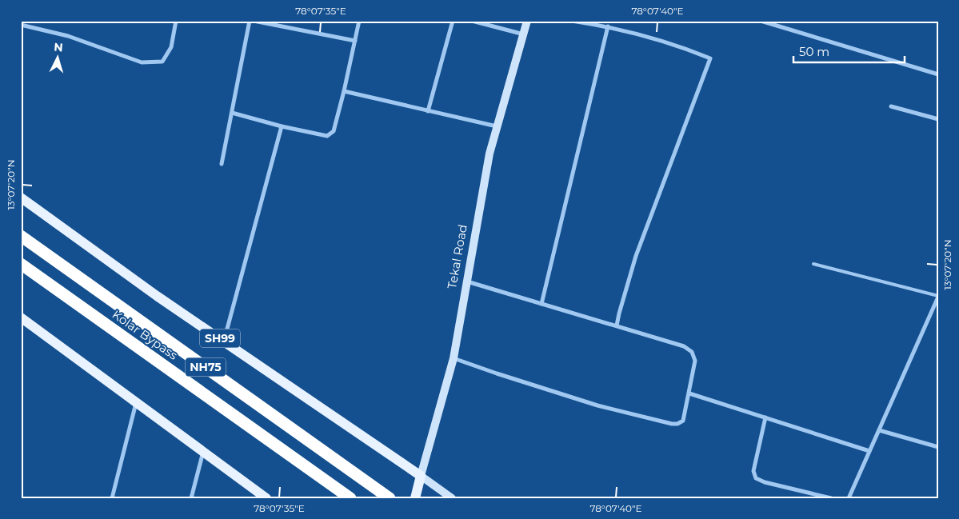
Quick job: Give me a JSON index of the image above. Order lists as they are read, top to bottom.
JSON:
{
  "streets": {
    "highway": ["Kolar Bypass", "NH75"],
    "main road": ["Tekal Road", "SH99"]
  },
  "crossings": [
    ["Tekal Road", "SH99"]
  ],
  "scale_bar": "50 m",
  "north": "top",
  "coordinates": ["78°07'35\"E", "78°07'40\"E", "13°07'20\"N"]
}
